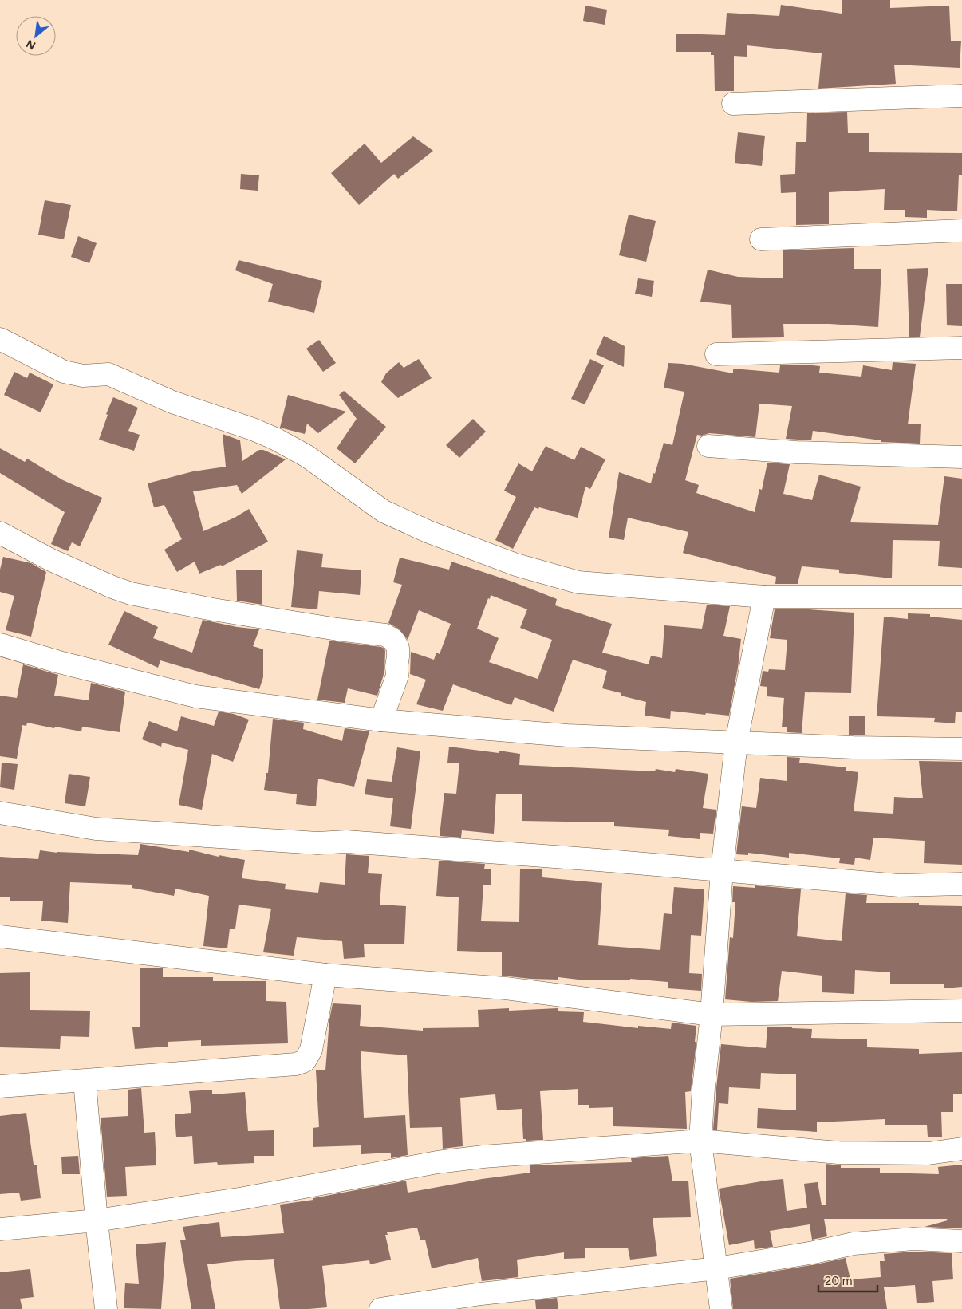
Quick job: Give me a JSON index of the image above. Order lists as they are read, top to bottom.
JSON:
{
  "scale_bar": "20 m",
  "north": "bottom left"
}
